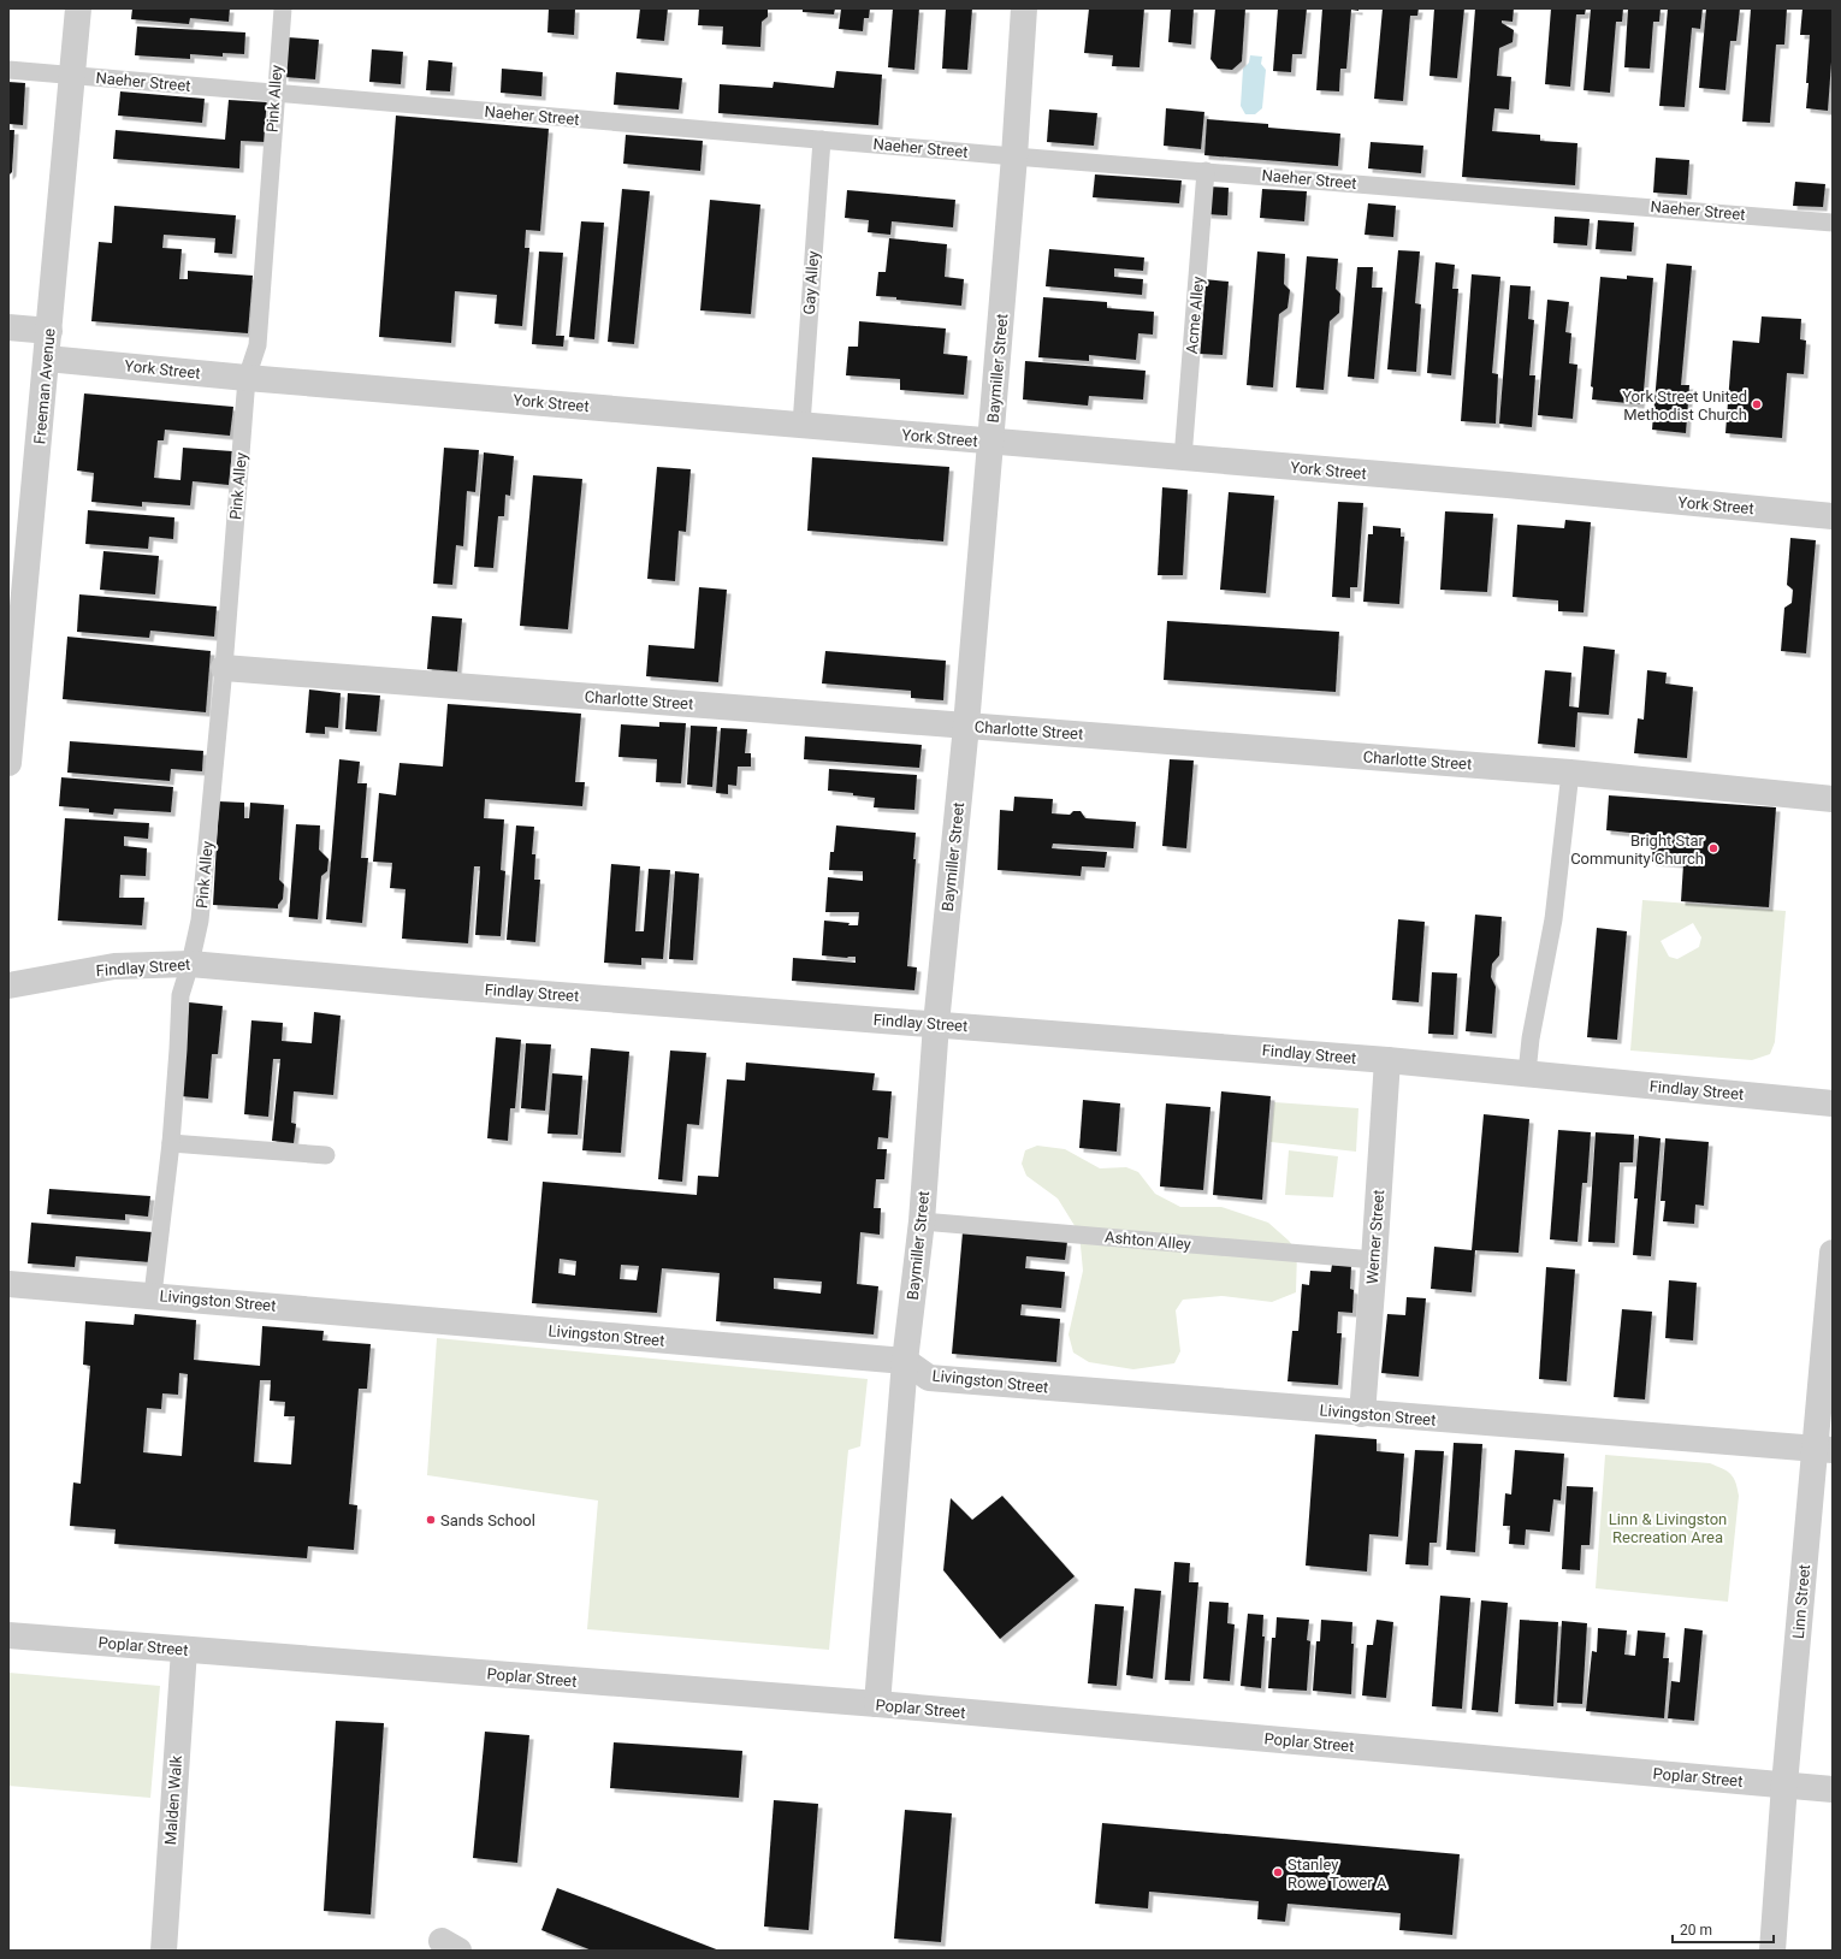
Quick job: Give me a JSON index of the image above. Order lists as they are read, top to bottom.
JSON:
{
  "streets": {
    "street": [
      "Baymiller Street",
      "York Street",
      "Freeman Avenue",
      "Charlotte Street",
      "Findlay Street",
      "Werner Street",
      "Livingston Street",
      "Linn Street",
      "Poplar Street",
      "Malden Walk"
    ],
    "lane": [
      "Naeher Street",
      "Pink Alley",
      "Gay Alley",
      "Acme Alley",
      "Ashton Alley"
    ]
  },
  "crossings": [
    ["Naeher Street", "Pink Alley"],
    ["Naeher Street", "Gay Alley"],
    ["Naeher Street", "Acme Alley"],
    ["Naeher Street", "Baymiller Street"],
    ["Naeher Street", "Freeman Avenue"],
    ["Pink Alley", "York Street"],
    ["Pink Alley", "Charlotte Street"],
    ["Pink Alley", "Findlay Street"],
    ["Pink Alley", "Livingston Street"],
    ["Gay Alley", "York Street"],
    ["Acme Alley", "York Street"],
    ["Baymiller Street", "York Street"],
    ["Baymiller Street", "Charlotte Street"],
    ["Baymiller Street", "Findlay Street"],
    ["Baymiller Street", "Ashton Alley"],
    ["Baymiller Street", "Livingston Street"],
    ["Baymiller Street", "Poplar Street"],
    ["York Street", "Freeman Avenue"],
    ["Findlay Street", "Werner Street"],
    ["Werner Street", "Ashton Alley"],
    ["Werner Street", "Livingston Street"],
    ["Livingston Street", "Linn Street"],
    ["Linn Street", "Poplar Street"],
    ["Poplar Street", "Malden Walk"]
  ],
  "parks": ["Linn & Livingston Recreation Area"],
  "places": [
    "York Street United Methodist Church",
    "Bright Star Community Church",
    "Sands School",
    "Stanley Rowe Tower A"
  ],
  "scale_bar": "20 m"
}
